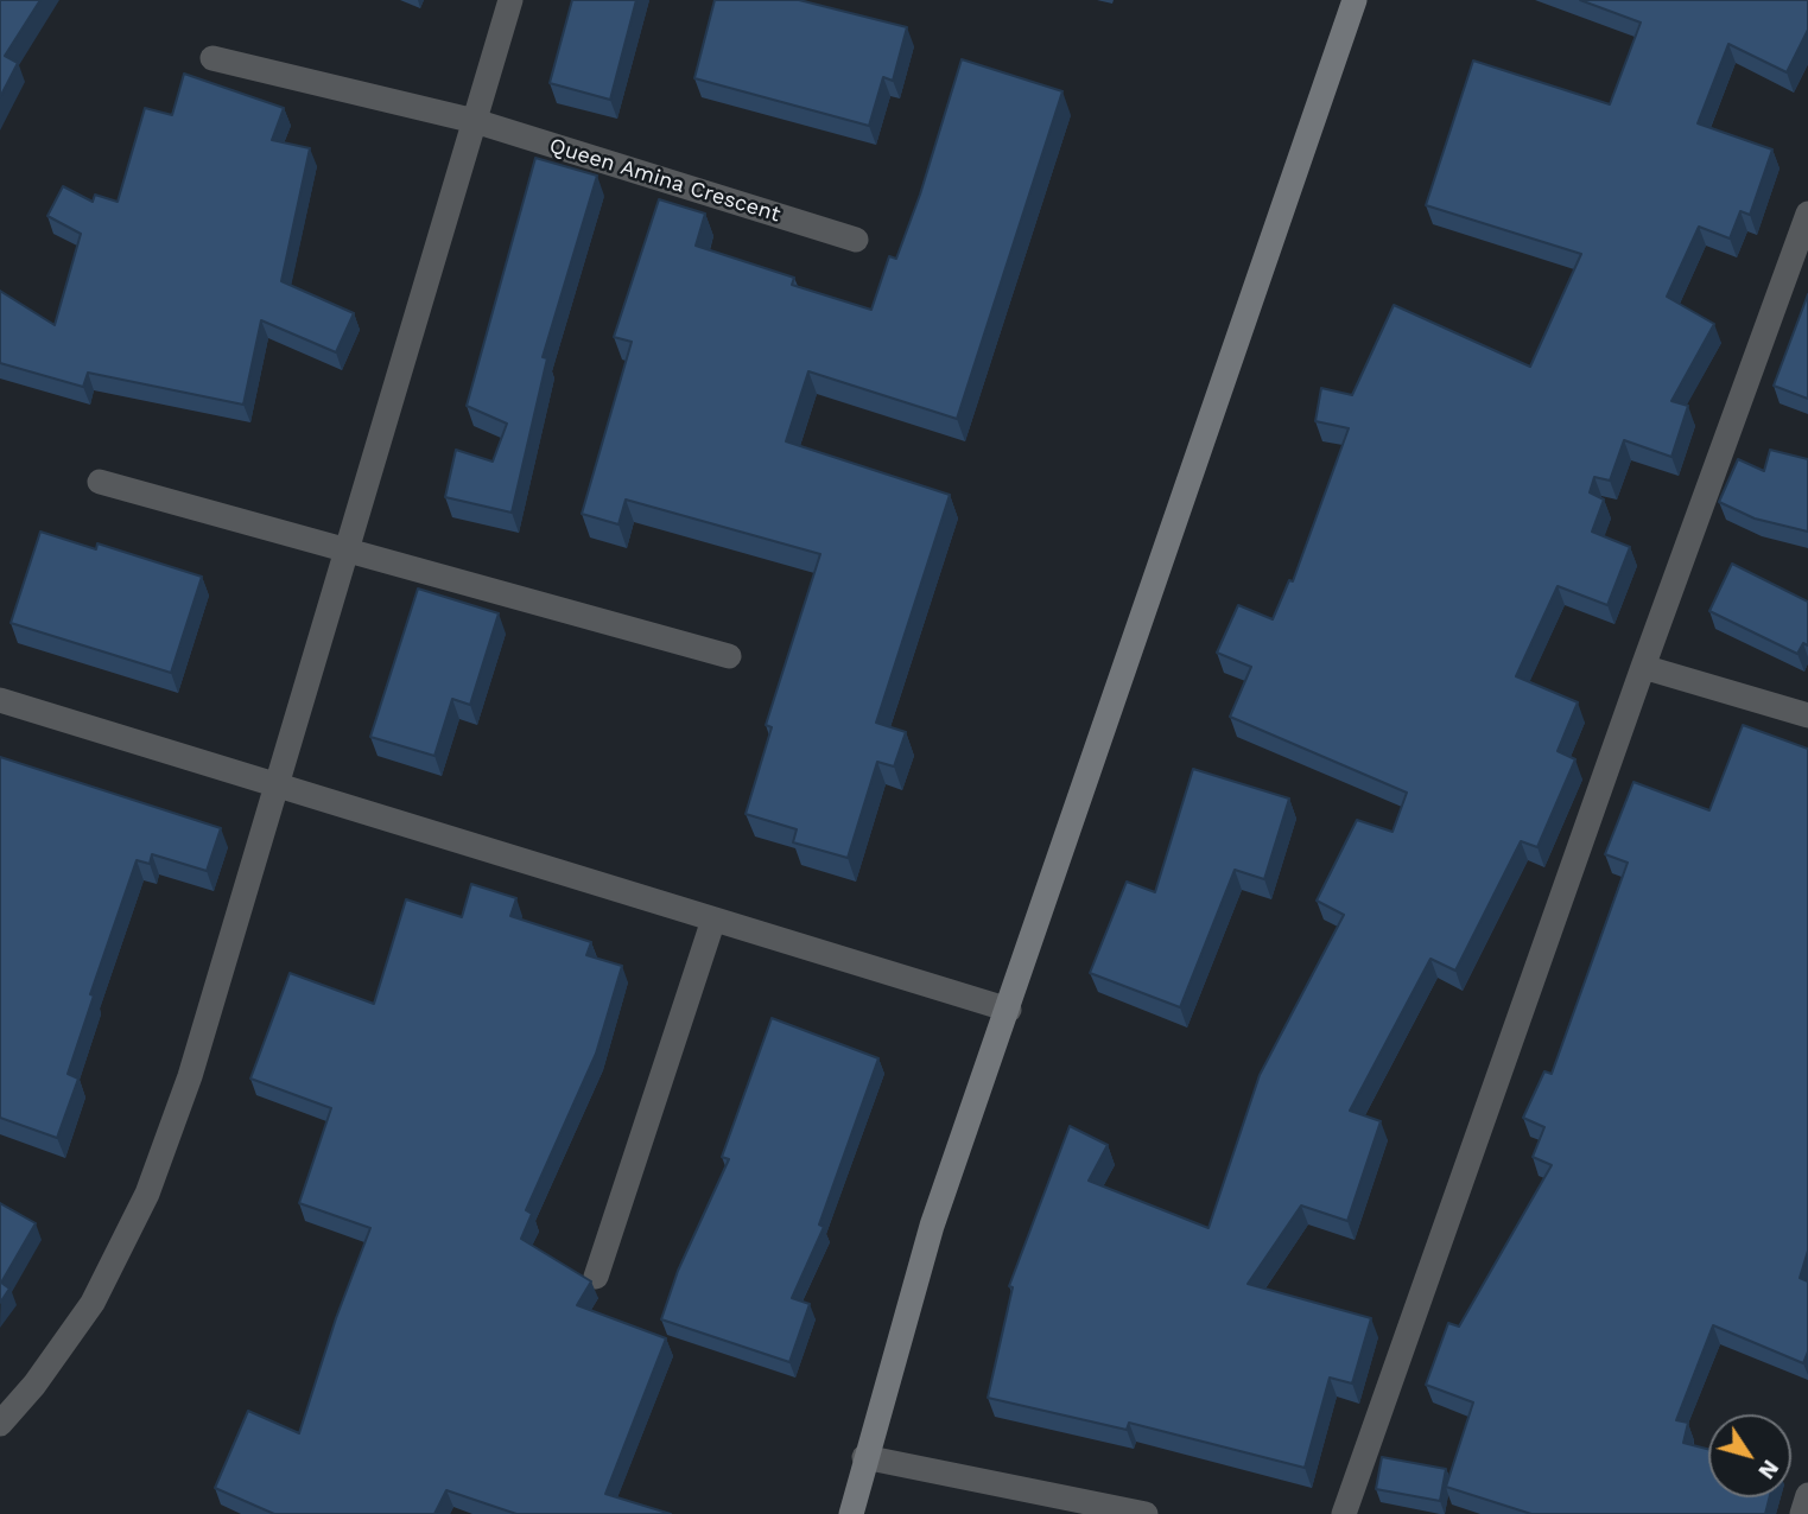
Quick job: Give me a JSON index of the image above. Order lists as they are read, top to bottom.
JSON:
{
  "streets": {
    "street": ["Queen Amina Crescent"]
  },
  "north": "bottom right"
}
